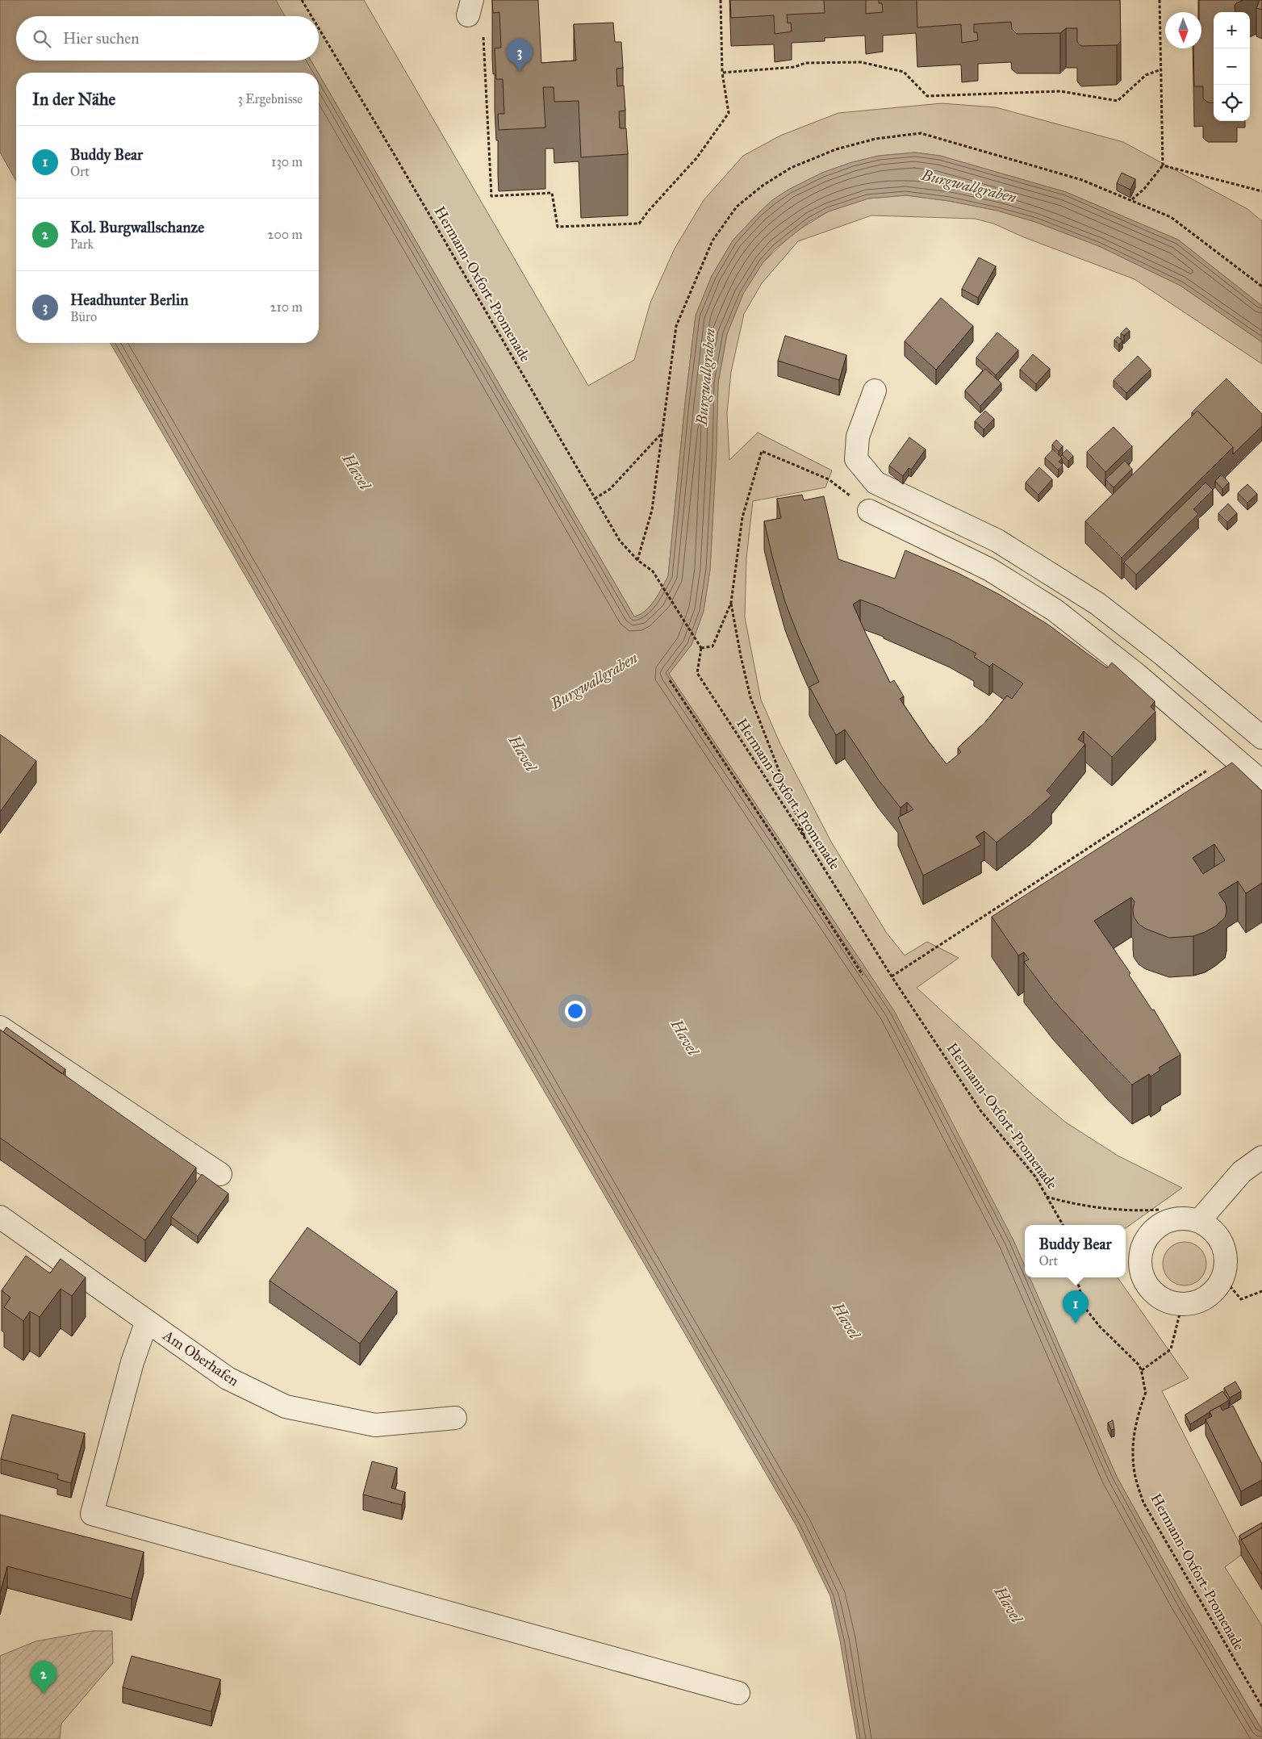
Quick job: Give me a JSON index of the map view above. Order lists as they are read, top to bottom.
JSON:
{
  "streets": {
    "street": ["Am Oberhafen"],
    "path": ["Hermann-Oxfort-Promenade"]
  },
  "water": ["Burgwallgraben", "Havel"],
  "north": "bottom",
  "page": {
    "map_buttons": ["+", "−"],
    "search": "Hier suchen",
    "pins": ["3", "1", "2"],
    "heading": ["In der Nähe", "3 Ergebnisse"],
    "list": [
      {
        "mark": "1",
        "name": "Buddy Bear",
        "note": "Ort",
        "value": "130 m"
      },
      {
        "mark": "2",
        "name": "Kol. Burgwallschanze",
        "note": "Park",
        "value": "200 m"
      },
      {
        "mark": "3",
        "name": "Headhunter Berlin",
        "note": "Büro",
        "value": "210 m"
      }
    ],
    "popup": ["Buddy Bear", "Ort"]
  }
}
